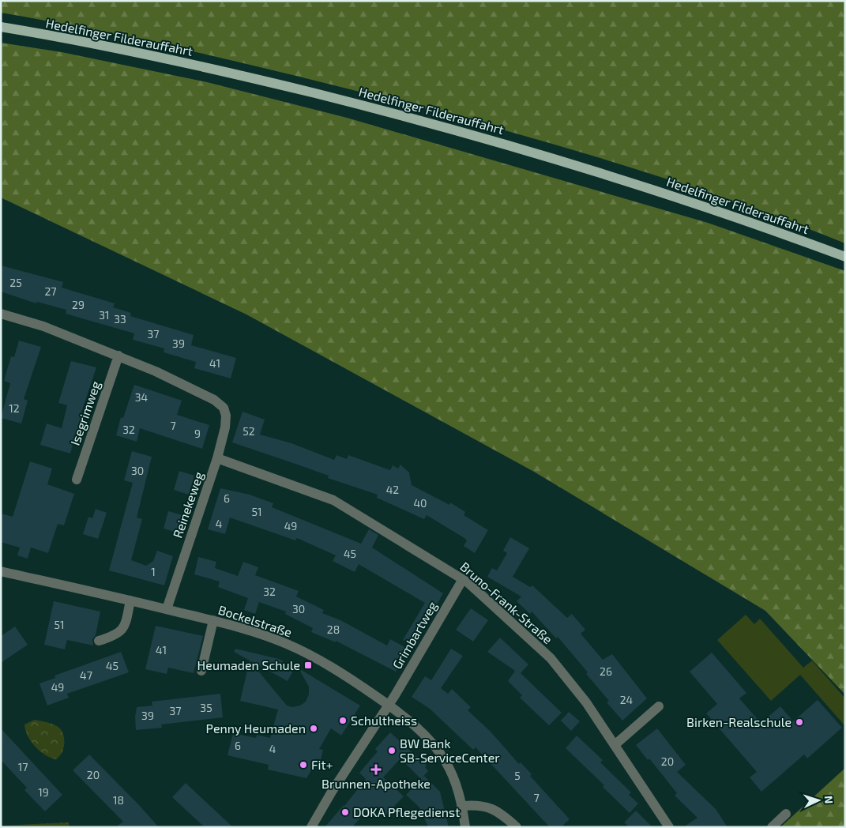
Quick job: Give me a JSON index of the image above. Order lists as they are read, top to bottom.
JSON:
{
  "streets": {
    "main road": ["Hedelfinger Filderauffahrt"],
    "street": [
      "Isegrimweg",
      "Reinekeweg",
      "Bruno-Frank-Straße",
      "Bockelstraße",
      "Grimbartweg"
    ]
  },
  "crossings": [
    ["Isegrimweg", "Reinekeweg"],
    ["Reinekeweg", "Bruno-Frank-Straße"],
    ["Reinekeweg", "Bockelstraße"],
    ["Bruno-Frank-Straße", "Grimbartweg"],
    ["Bockelstraße", "Grimbartweg"]
  ],
  "places": {
    "transit": ["Heumaden Schule"],
    "other": [
      "Schultheiss",
      "Birken-Realschule",
      "Penny Heumaden",
      "BW Bank SB-ServiceCenter",
      "Fit+",
      "DOKA Pflegedienst"
    ],
    "health": ["Brunnen-Apotheke"]
  },
  "house_numbers": [
    "25",
    "27",
    "29",
    "31",
    "33",
    "37",
    "39",
    "41",
    "34",
    "12",
    "7",
    "32",
    "52",
    "9",
    "30",
    "42",
    "6",
    "40",
    "51",
    "4",
    "49",
    "45",
    "1",
    "32",
    "30",
    "51",
    "28",
    "41",
    "45",
    "26",
    "47",
    "49",
    "24",
    "35",
    "37",
    "39",
    "6",
    "4",
    "20",
    "17",
    "20",
    "5",
    "19",
    "7",
    "18"
  ],
  "north": "right"
}
